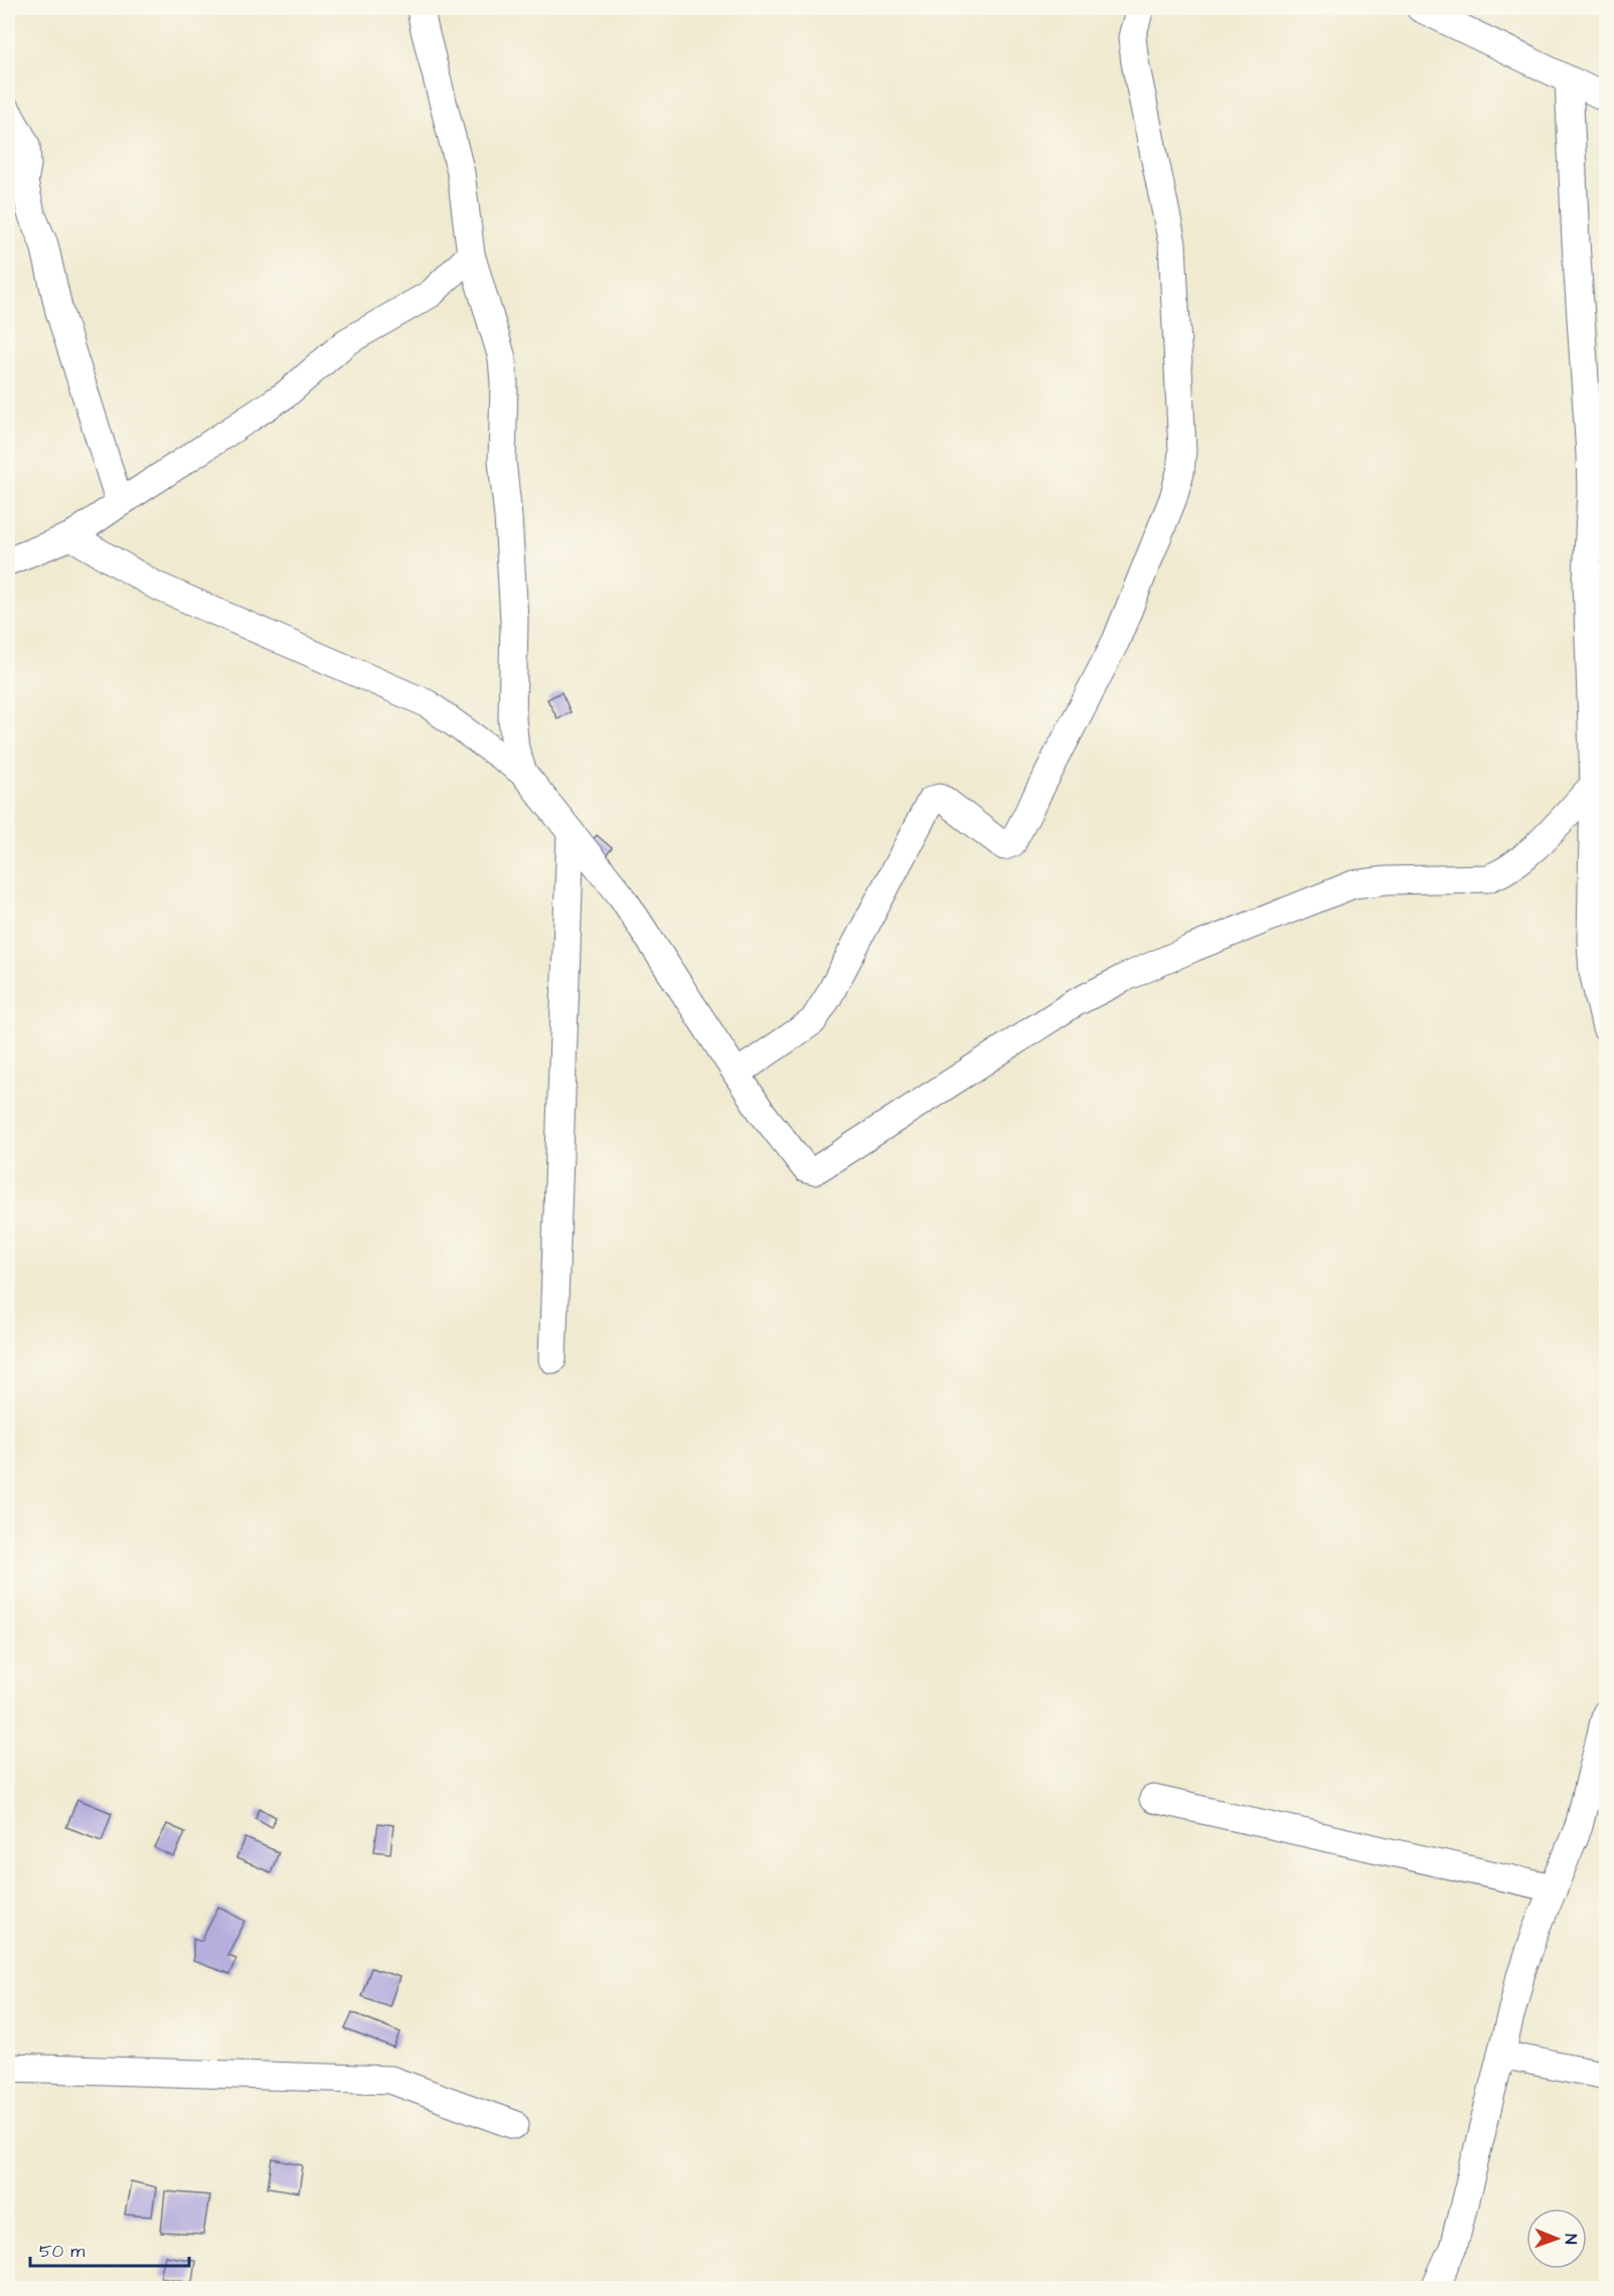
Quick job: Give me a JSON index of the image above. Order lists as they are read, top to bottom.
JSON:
{
  "scale_bar": "50 m",
  "north": "right"
}
